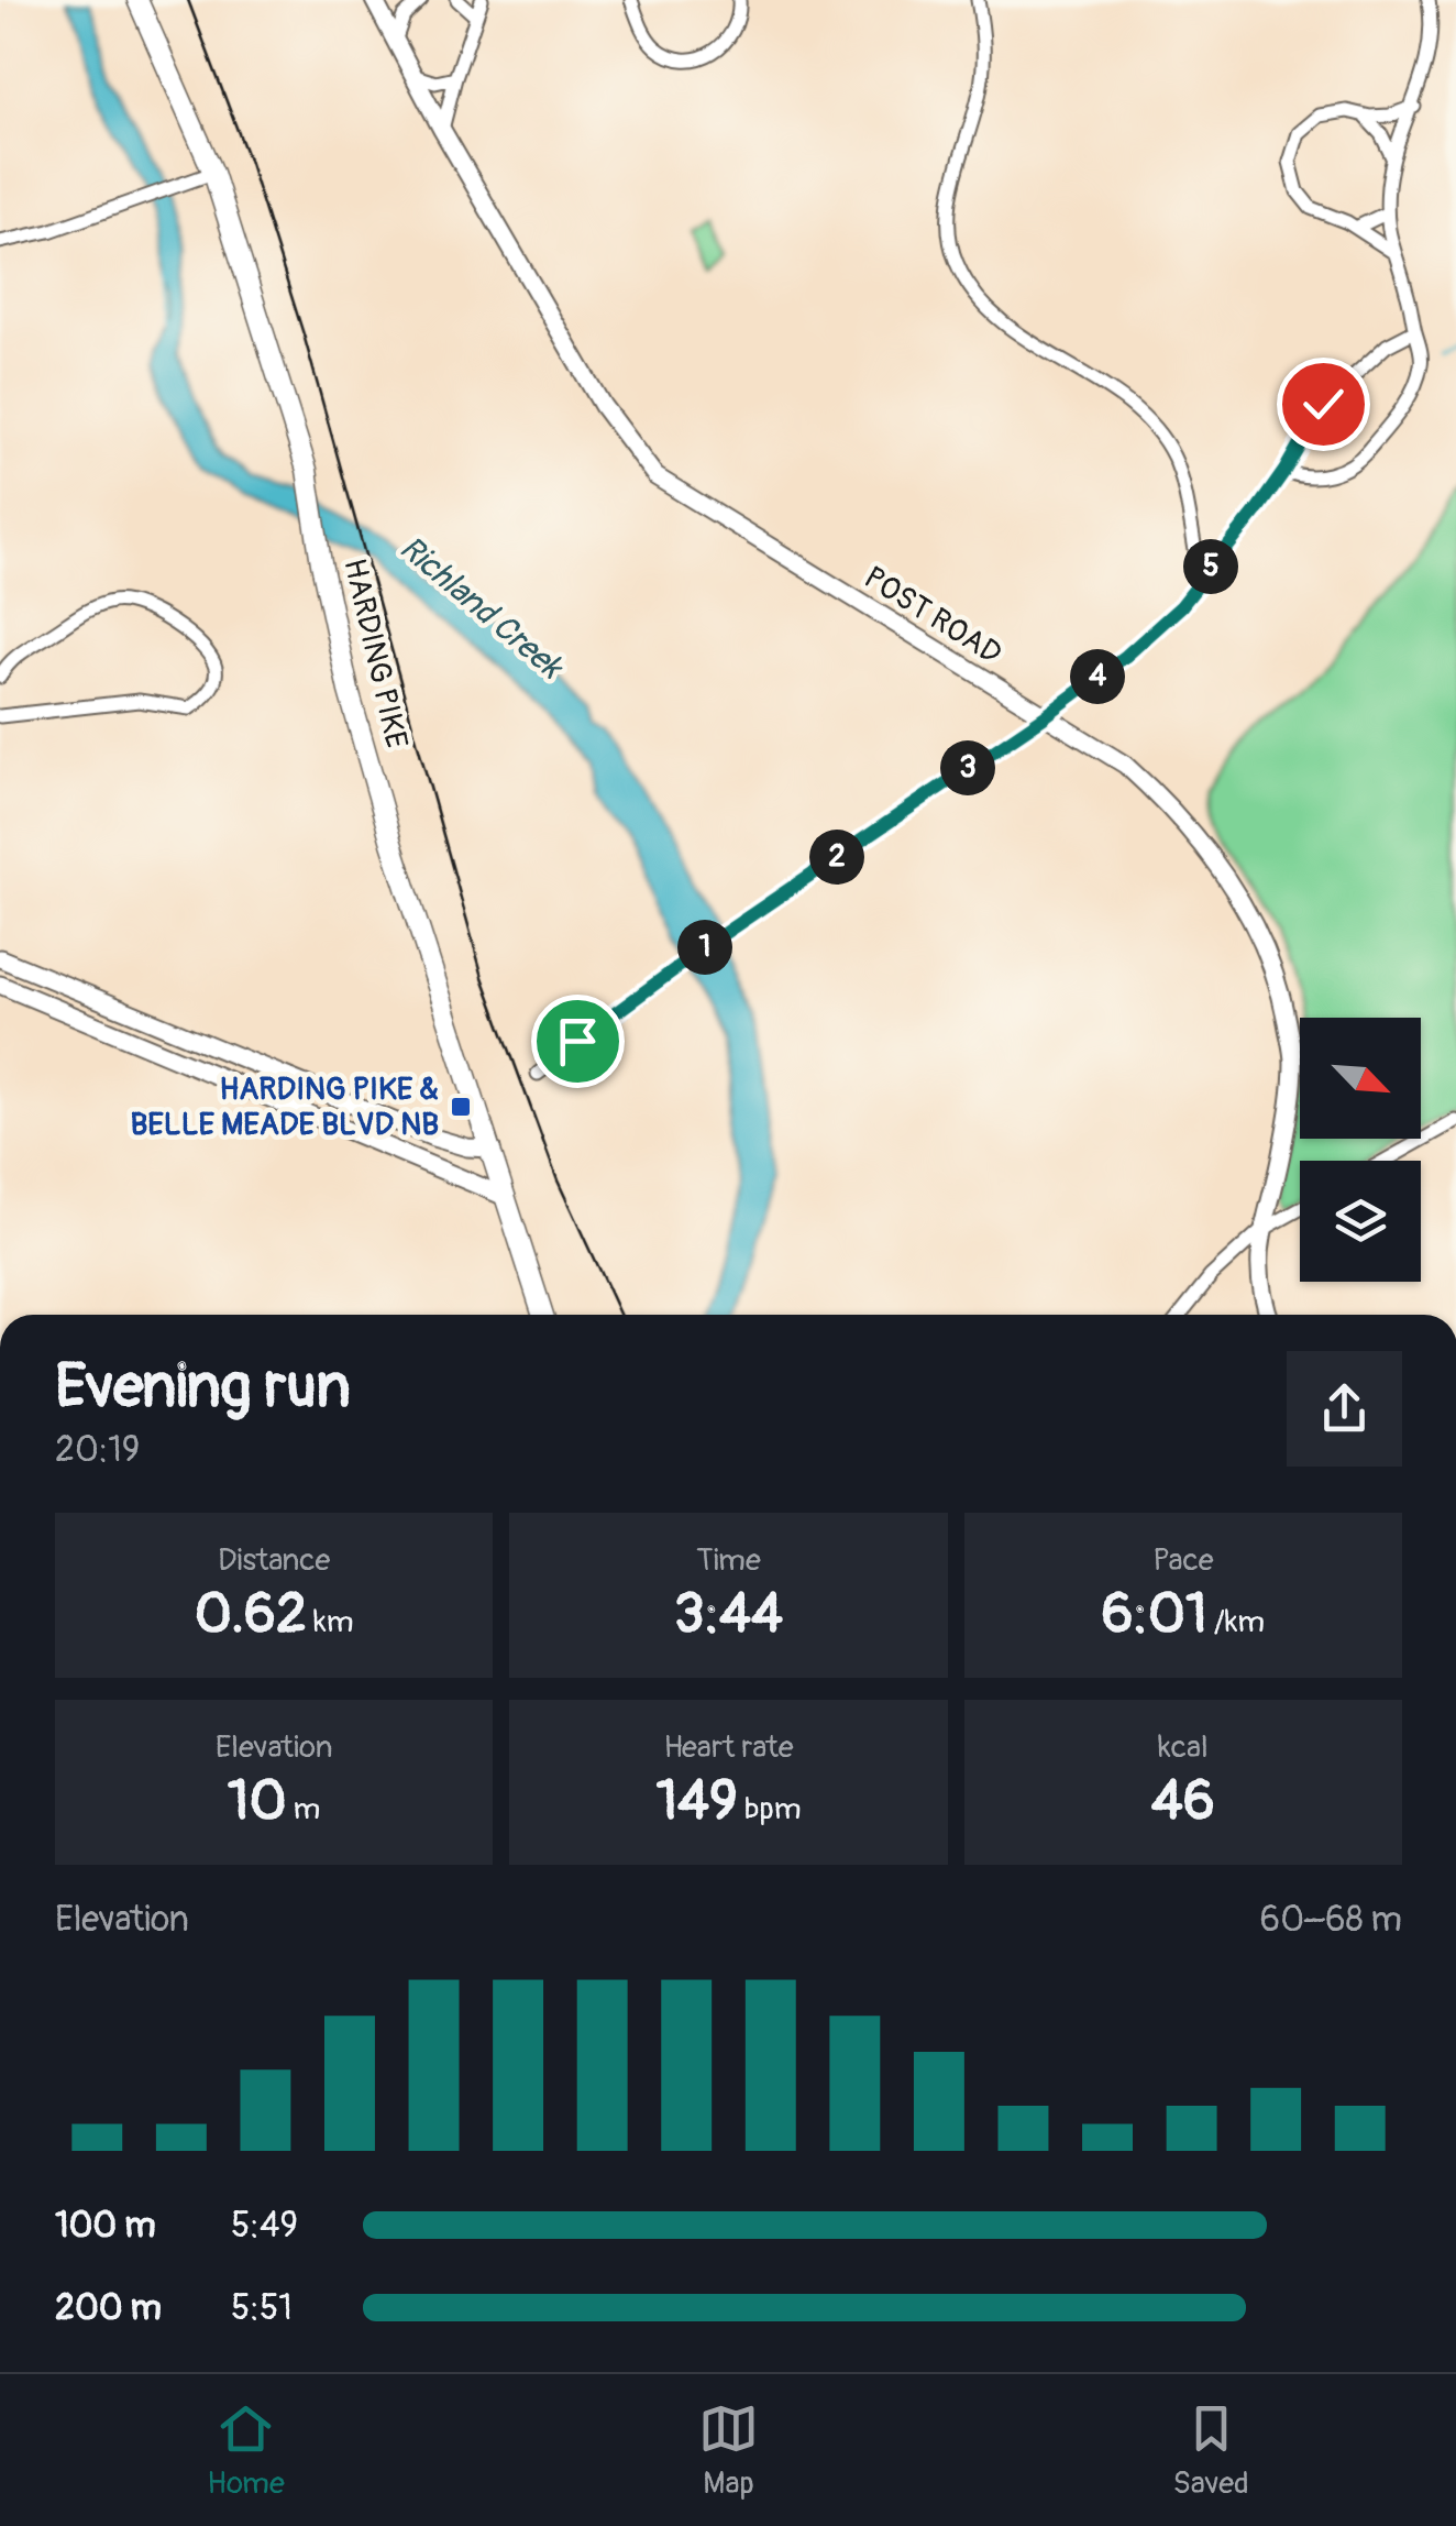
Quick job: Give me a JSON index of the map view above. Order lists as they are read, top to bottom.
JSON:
{
  "streets": {
    "main road": ["HARDING PIKE"],
    "street": ["POST ROAD"]
  },
  "water": ["Richland Creek"],
  "places": {
    "transit": ["HARDING PIKE & BELLE MEADE BLVD NB"]
  },
  "north": "bottom right",
  "page": {
    "pins": [
      "5",
      "4",
      "3",
      "2",
      "1"
    ],
    "heading": ["Evening run", "20:19"],
    "stats": [
      ["Distance", "0.62 km"],
      ["Time", "3:44"],
      ["Pace", "6:01 /km"],
      ["Elevation", "10 m"],
      ["Heart rate", "149 bpm"],
      ["kcal", "46"]
    ],
    "chart": ["Elevation", "60–68 m"],
    "list": [
      {
        "name": "100 m",
        "note": "5:49"
      },
      {
        "name": "200 m",
        "note": "5:51"
      }
    ],
    "tabs": ["Home", "Map", "Saved"]
  }
}
